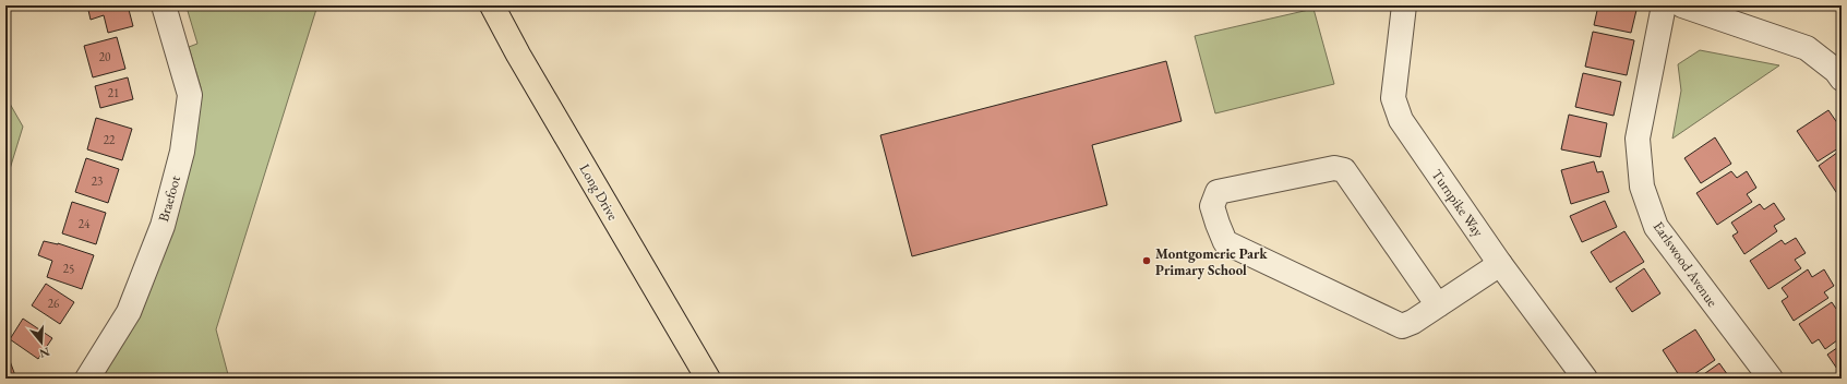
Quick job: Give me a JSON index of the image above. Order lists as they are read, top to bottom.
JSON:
{
  "streets": {
    "main road": ["Long Drive"],
    "street": ["Braefoot", "Turnpike Way", "Earlswood Avenue"]
  },
  "places": ["Montgomerie Park Primary School"],
  "house_numbers": [
    "20",
    "21",
    "22",
    "23",
    "24",
    "25",
    "26"
  ],
  "north": "bottom"
}
